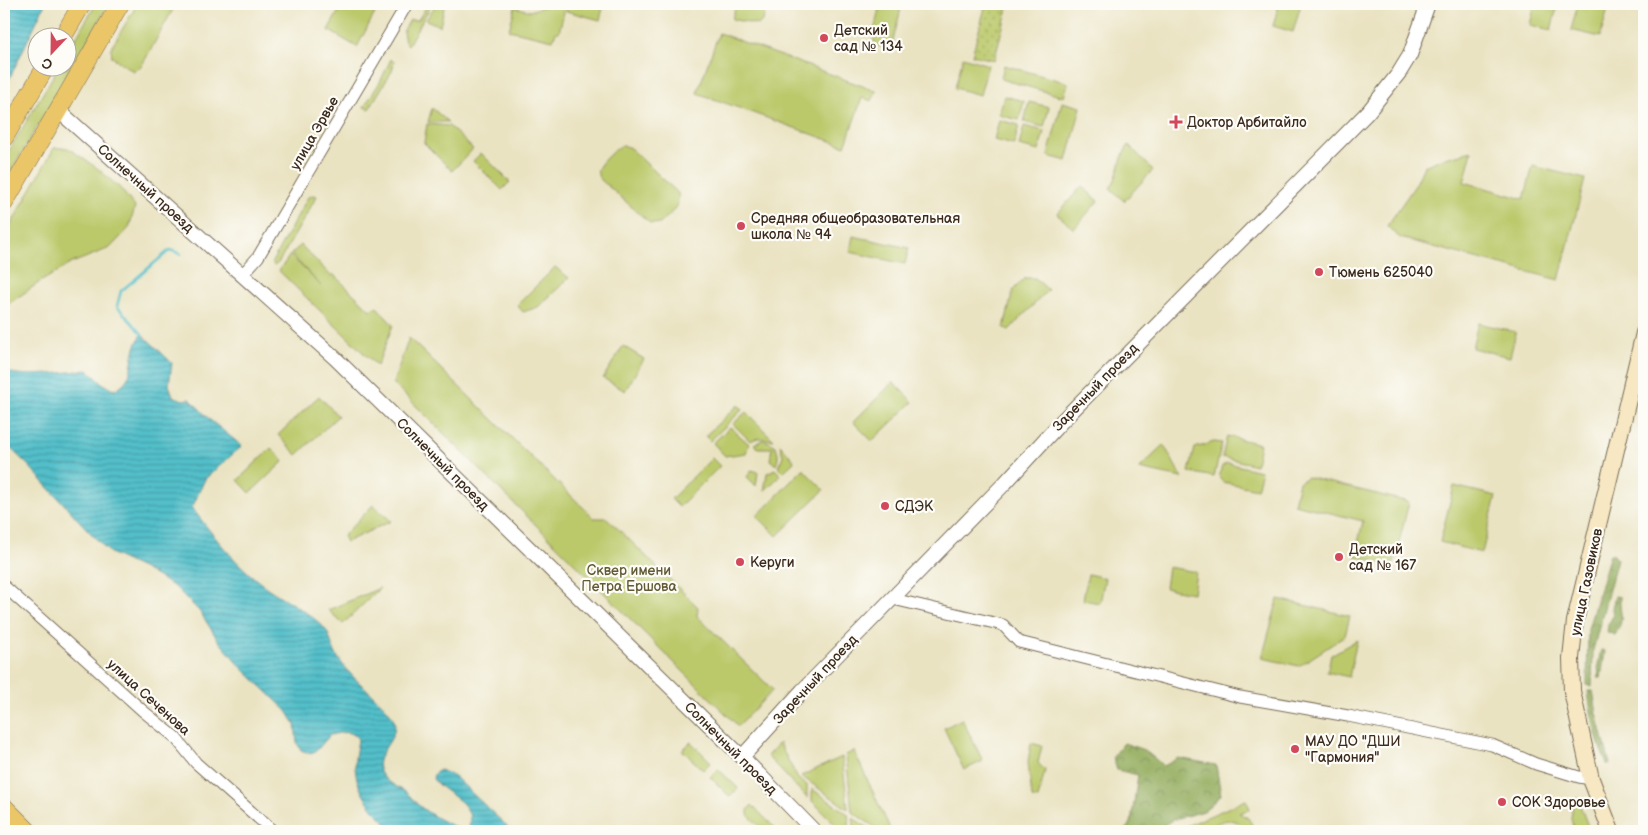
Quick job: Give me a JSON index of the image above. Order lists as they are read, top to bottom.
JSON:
{
  "streets": {
    "main road": ["улица Газовиков"],
    "street": [
      "улица Эрвье",
      "Солнечный проезд",
      "Заречный проезд",
      "улица Сеченова"
    ]
  },
  "crossings": [
    ["улица Эрвье", "Солнечный проезд"],
    ["Солнечный проезд", "Заречный проезд"]
  ],
  "parks": ["Сквер имени Петра Ершова"],
  "places": {
    "other": [
      "Детский сад № 134",
      "Средняя общеобразовательная школа № 94",
      "Тюмень 625040",
      "СДЭК",
      "Детский сад № 167",
      "Керуги",
      "МАУ ДО \"ДШИ \"Гармония\"",
      "СОК Здоровье"
    ],
    "health": ["Доктор Арбитайло"]
  },
  "north": "bottom"
}
